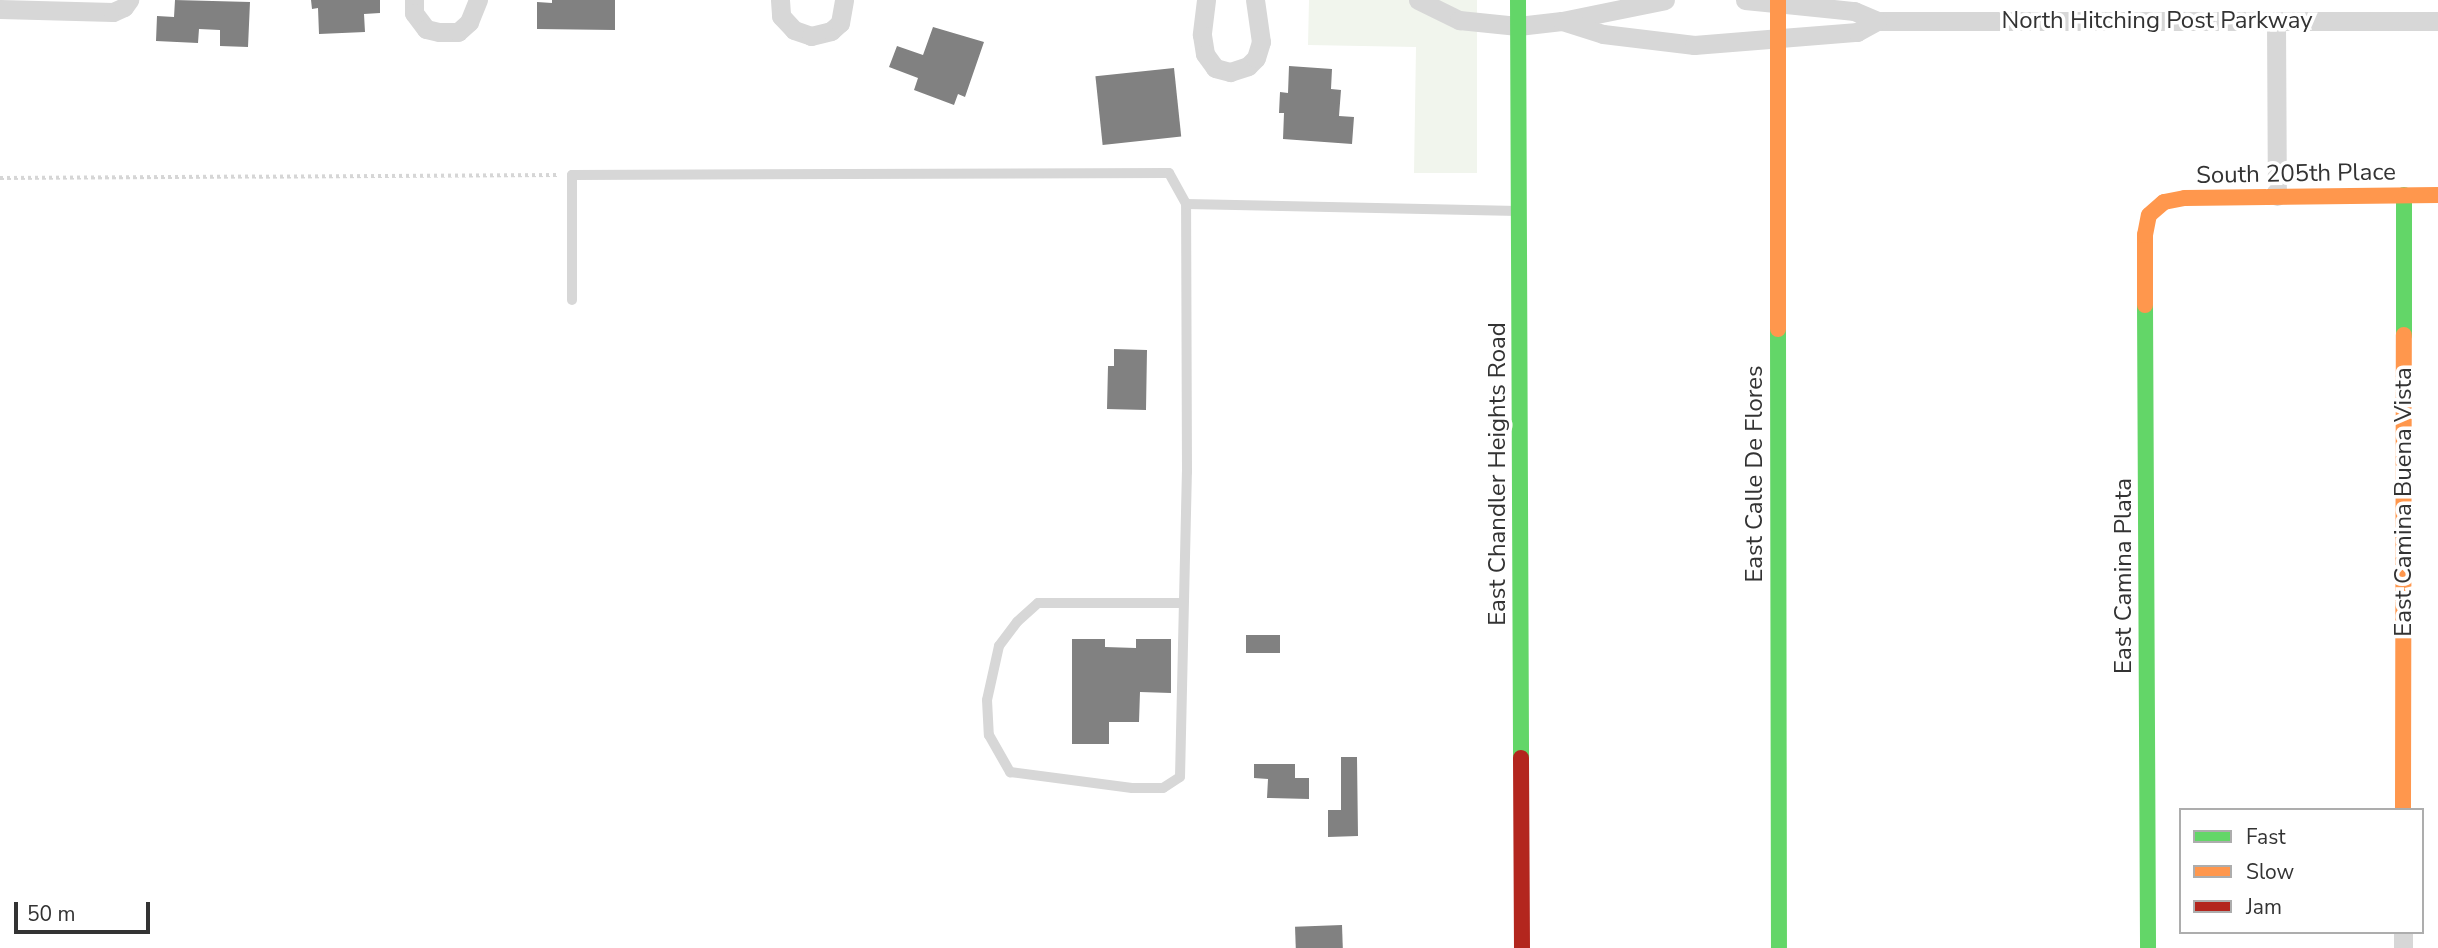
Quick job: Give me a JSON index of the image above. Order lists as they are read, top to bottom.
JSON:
{
  "streets": {
    "street": [
      "North Hitching Post Parkway",
      "South 205th Place",
      "East Chandler Heights Road",
      "East Calle De Flores",
      "East Camina Buena Vista",
      "East Camina Plata"
    ]
  },
  "crossings": [
    ["North Hitching Post Parkway", "East Chandler Heights Road"],
    ["North Hitching Post Parkway", "East Calle De Flores"],
    ["South 205th Place", "East Camina Buena Vista"],
    ["South 205th Place", "East Camina Plata"]
  ],
  "legend": ["Fast", "Slow", "Jam"],
  "scale_bar": "50 m"
}
